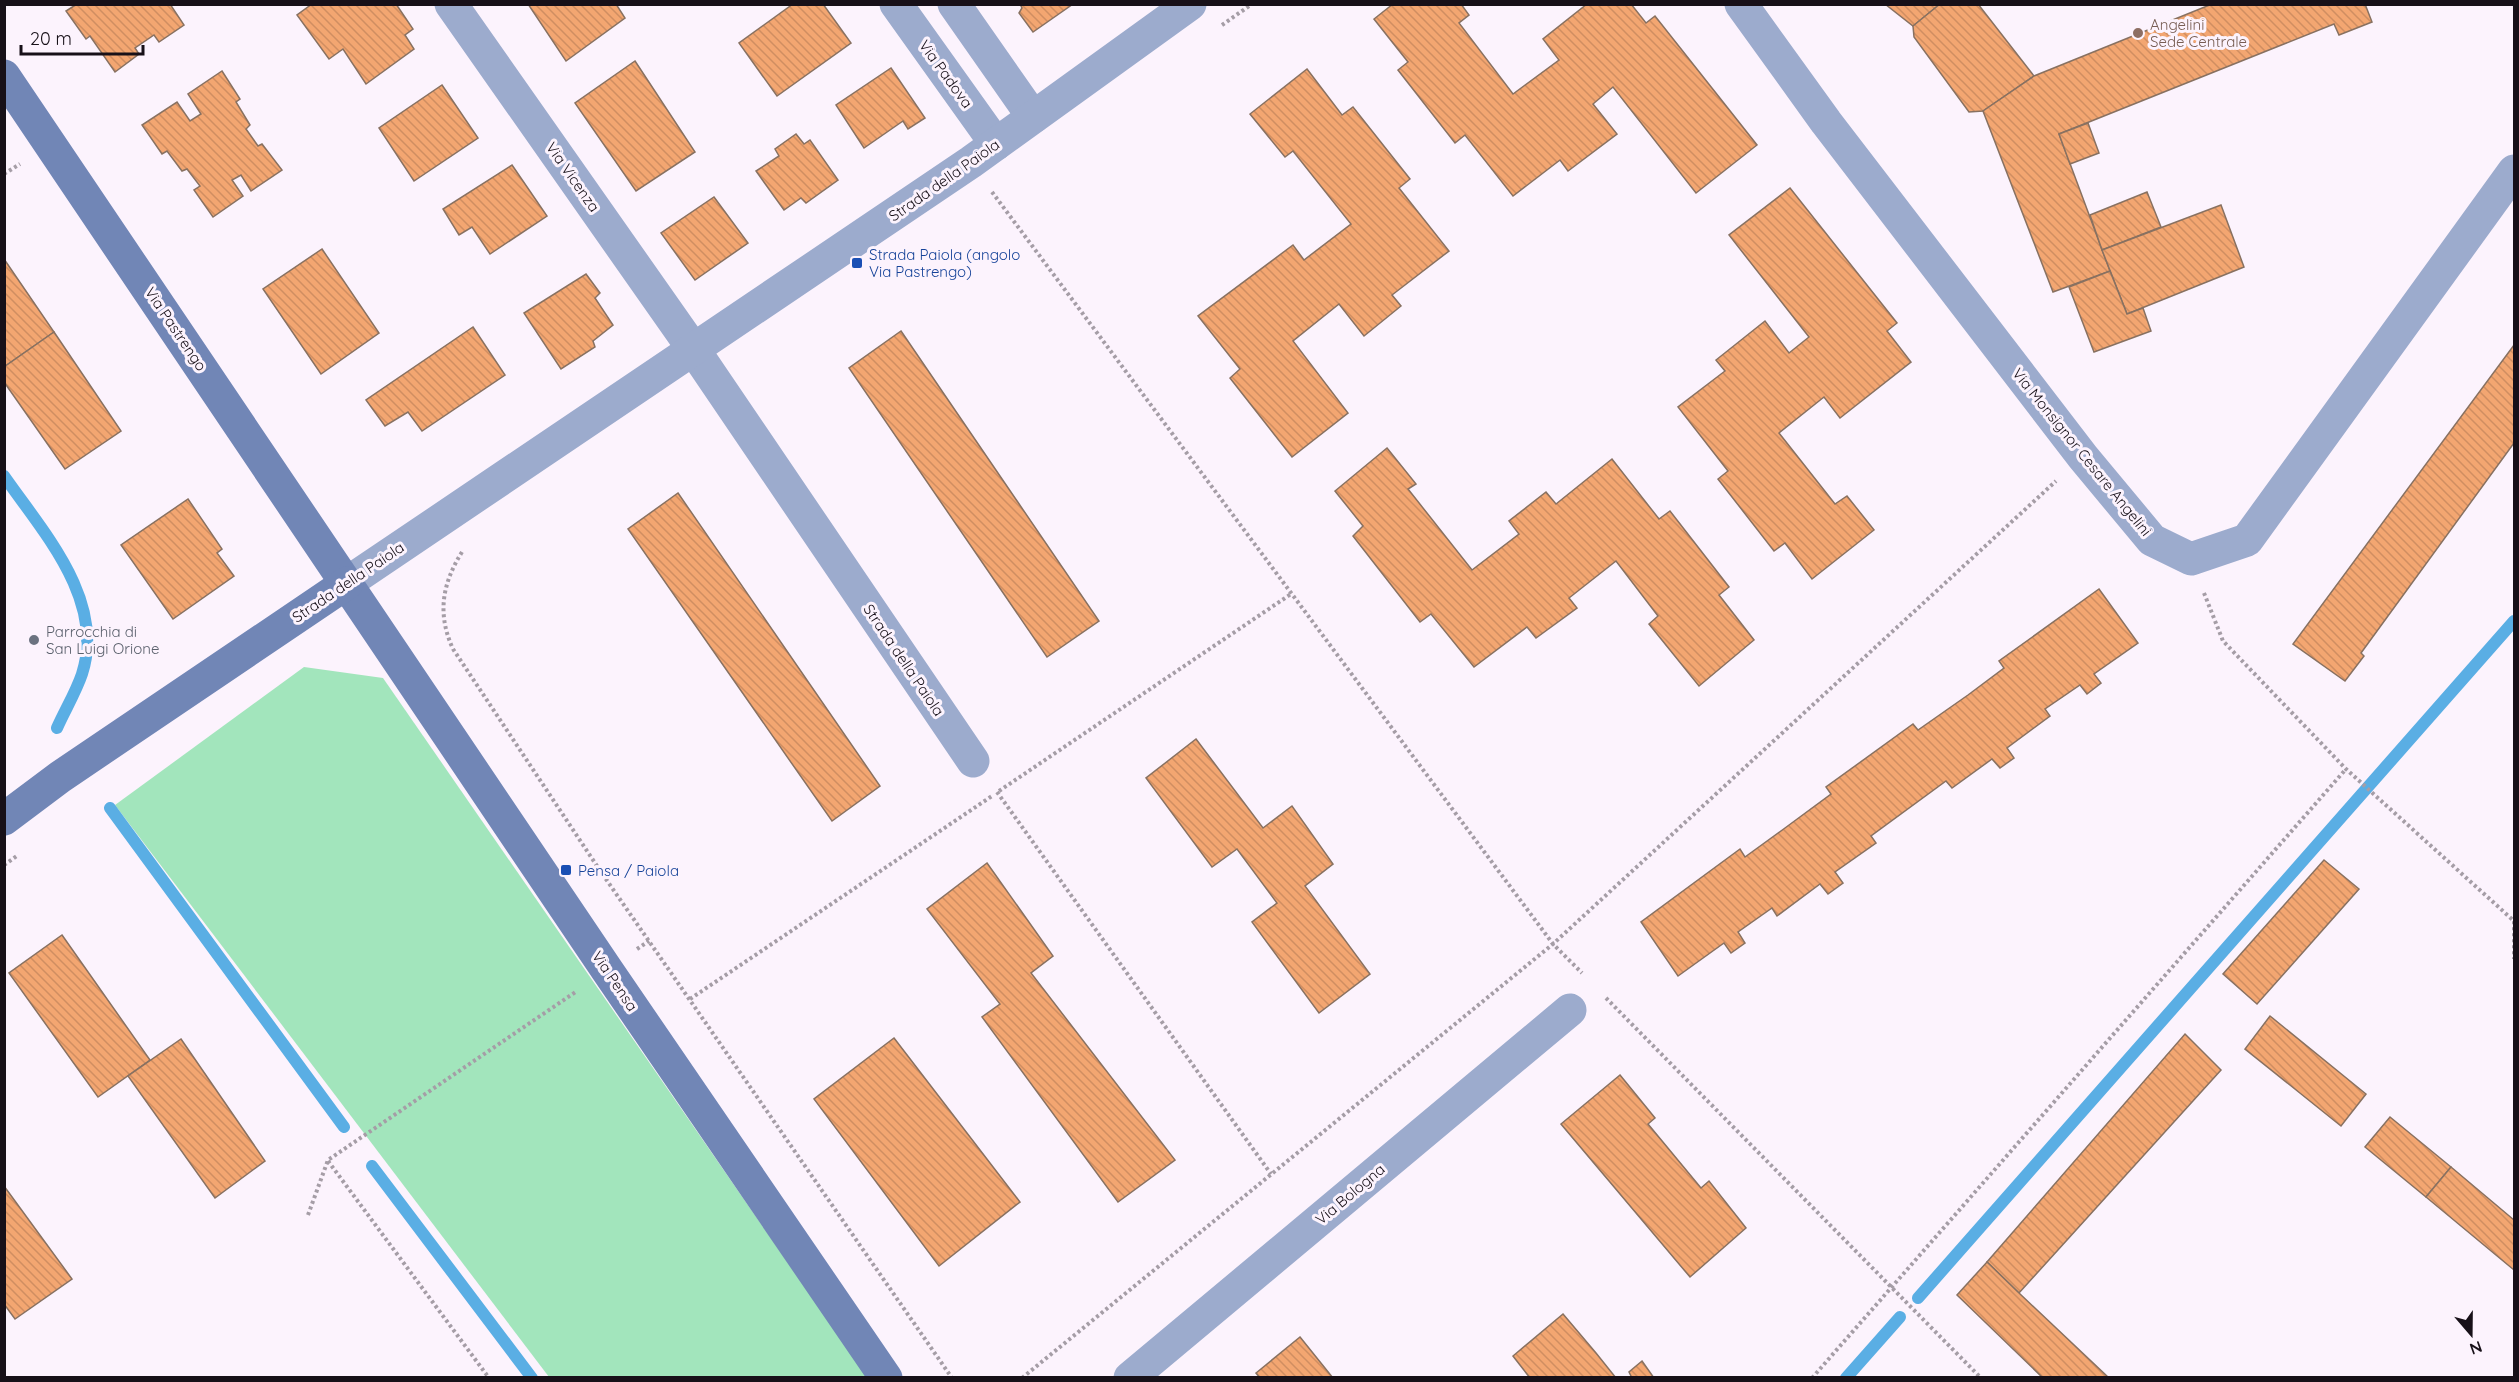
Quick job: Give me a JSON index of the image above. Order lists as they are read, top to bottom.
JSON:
{
  "streets": {
    "street": [
      "Via Padova",
      "Via Vicenza",
      "Strada della Paiola",
      "Via Pastrengo",
      "Via Monsignor Cesare Angelini",
      "Via Pensa",
      "Via Bologna"
    ]
  },
  "crossings": [
    ["Via Padova", "Strada della Paiola"],
    ["Via Vicenza", "Strada della Paiola"],
    ["Strada della Paiola", "Via Pastrengo"],
    ["Strada della Paiola", "Via Pensa"],
    ["Via Pastrengo", "Via Pensa"]
  ],
  "places": {
    "other": ["Angelini Sede Centrale", "Parrocchia di San Luigi Orione"],
    "transit": ["Strada Paiola (angolo Via Pastrengo)", "Pensa / Paiola"]
  },
  "scale_bar": "20 m",
  "north": "bottom"
}
